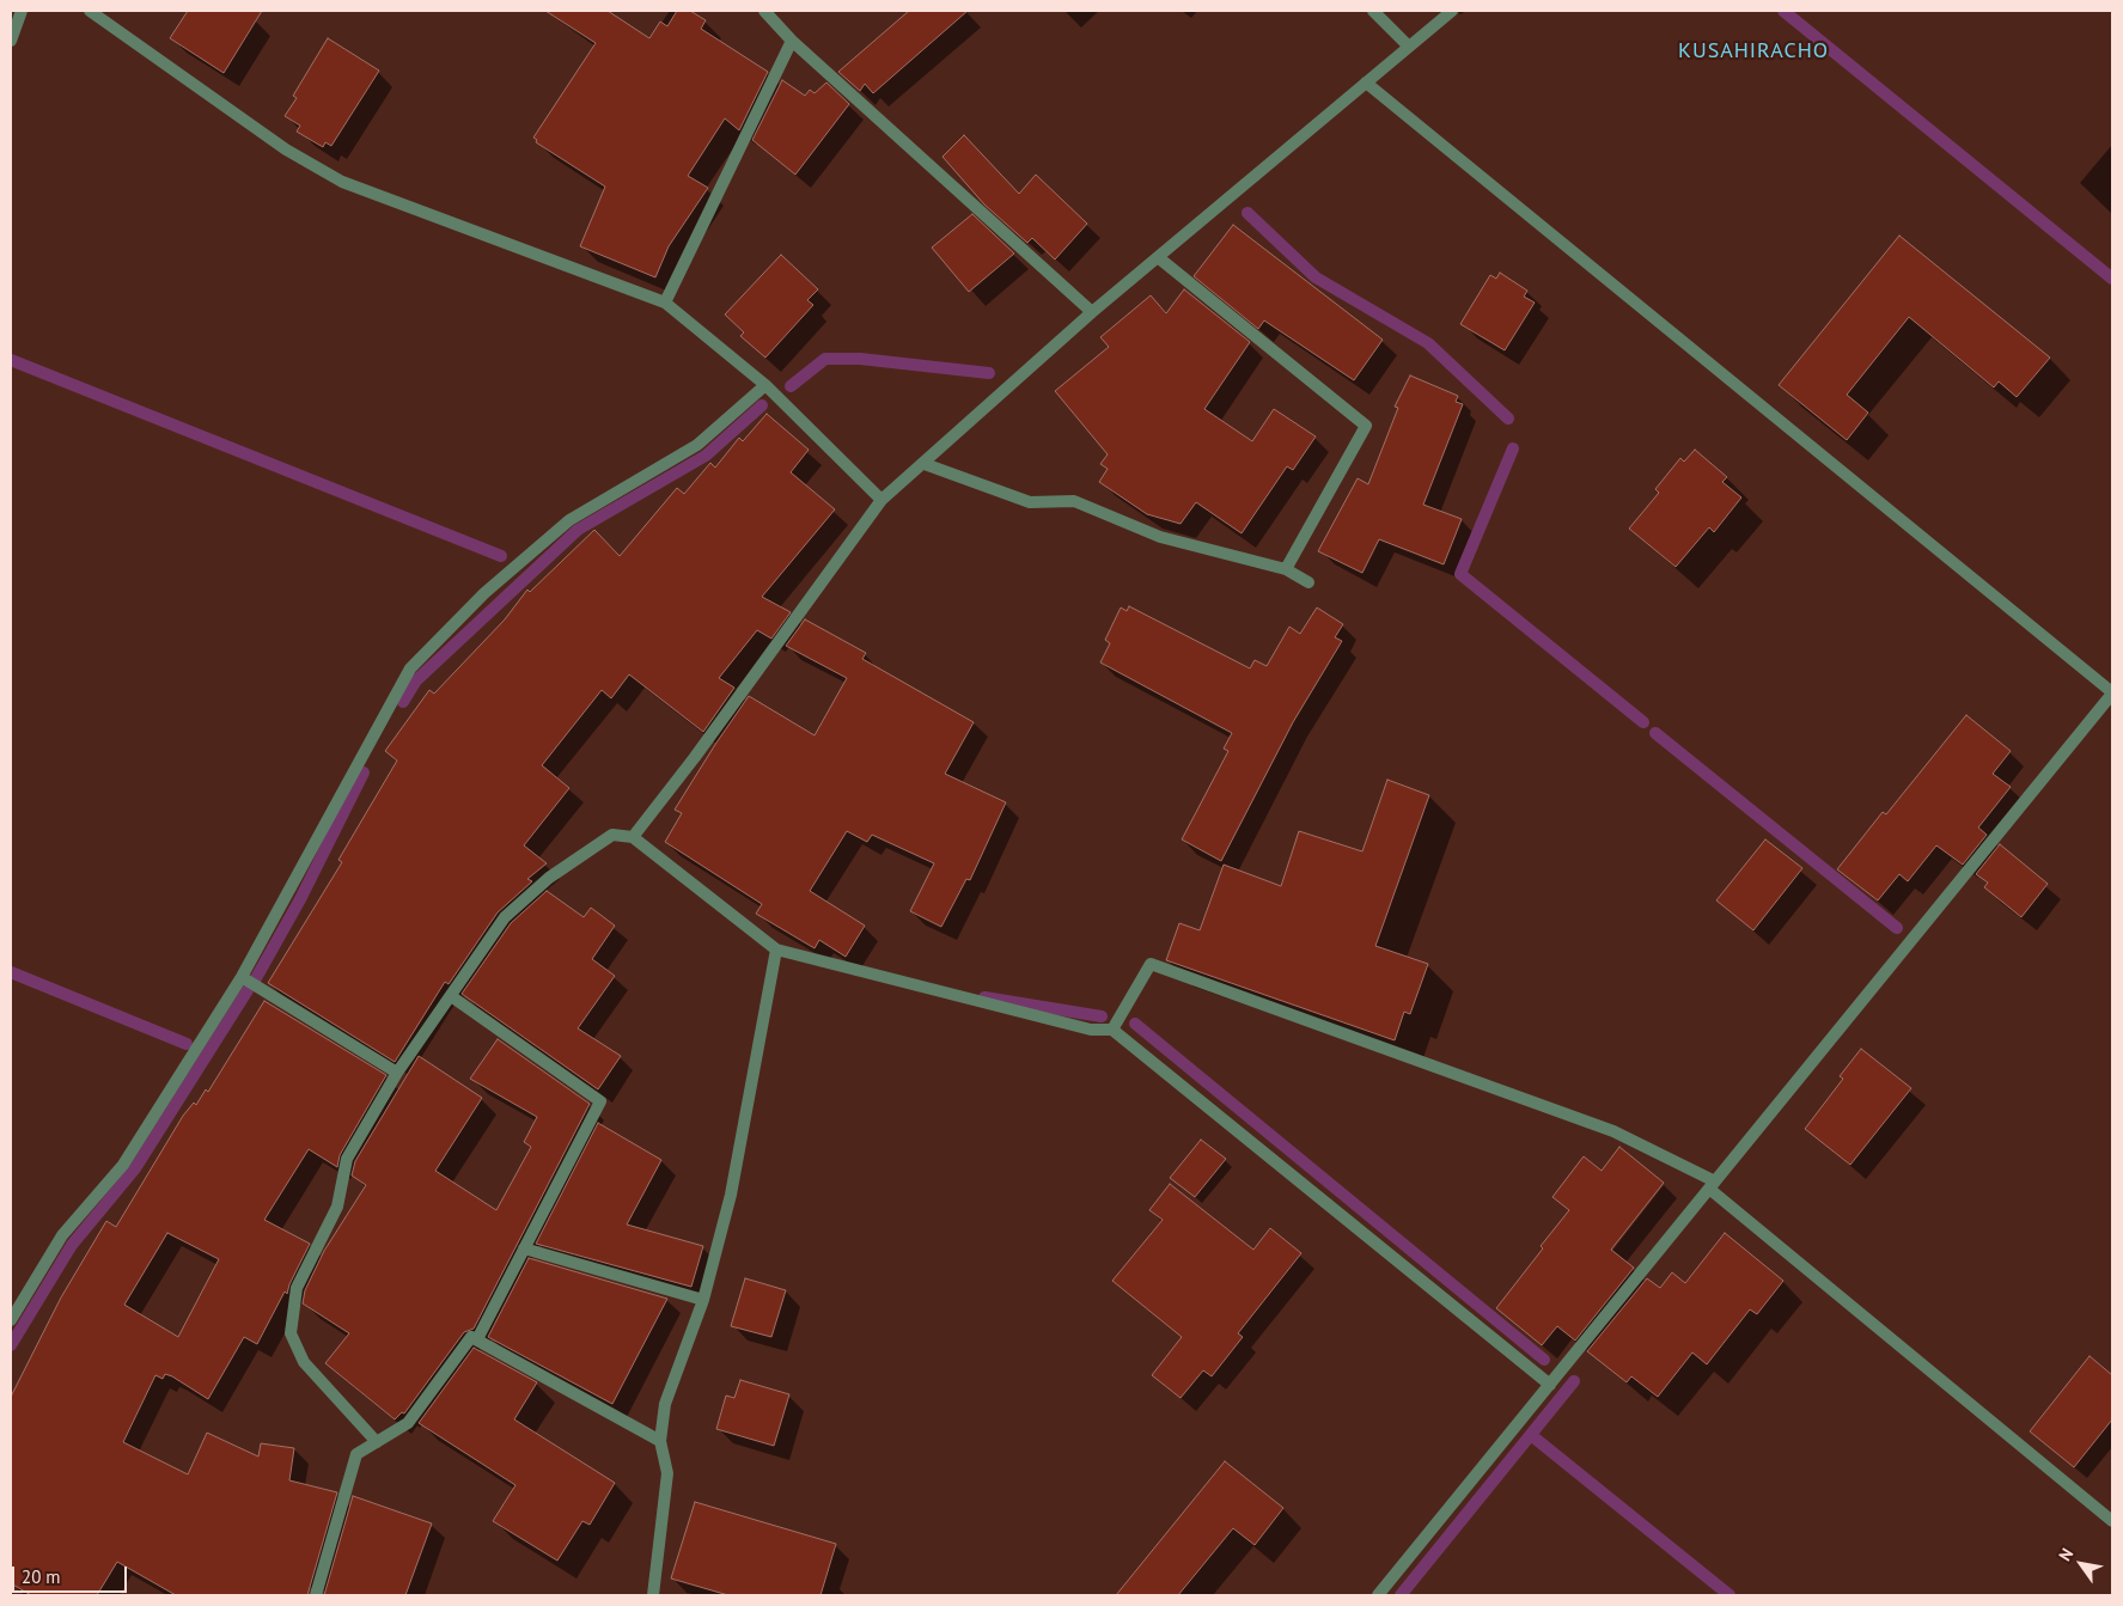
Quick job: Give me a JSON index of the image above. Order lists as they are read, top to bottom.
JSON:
{
  "districts": ["KUSAHIRACHO"],
  "scale_bar": "20 m",
  "north": "top left"
}
